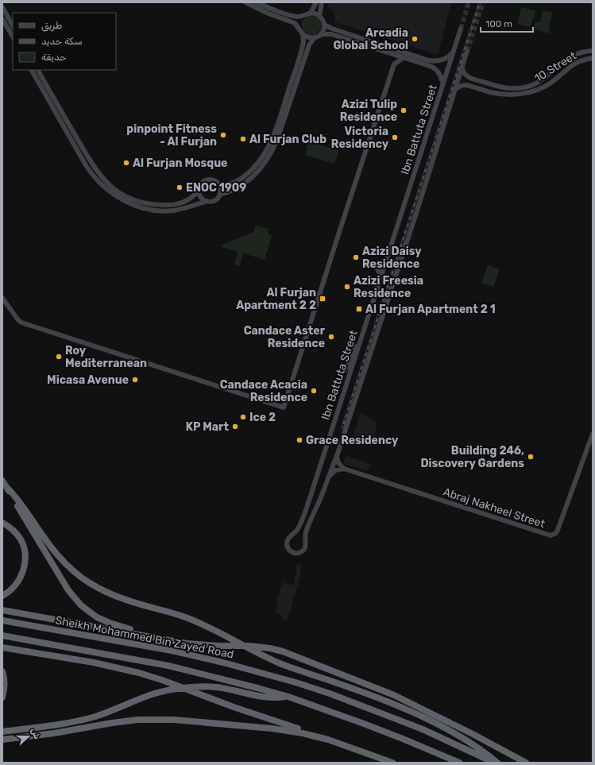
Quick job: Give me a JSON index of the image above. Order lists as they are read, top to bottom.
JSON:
{
  "streets": {
    "highway": ["Sheikh Mohammed Bin Zayed Road"],
    "street": ["10 Street", "Ibn Battuta Street", "Abraj Nakheel Street"]
  },
  "crossings": [
    ["10 Street", "Ibn Battuta Street"]
  ],
  "places": {
    "other": [
      "Arcadia Global School",
      "Azizi Tulip Residence",
      "pinpoint Fitness - Al Furjan",
      "Victoria Residency",
      "Al Furjan Club",
      "Al Furjan Mosque",
      "ENOC 1909",
      "Azizi Daisy Residence",
      "Azizi Freesia Residence",
      "Candace Aster Residence",
      "Roy Mediterranean",
      "Micasa Avenue",
      "Candace Acacia Residence",
      "Ice 2",
      "KP Mart",
      "Grace Residency",
      "Building 246, Discovery Gardens"
    ],
    "transit": ["Al Furjan Apartment 2 2", "Al Furjan Apartment 2 1"]
  },
  "legend": ["طريق", "سكة حديد", "حديقة"],
  "scale_bar": "100 m",
  "north": "right"
}
